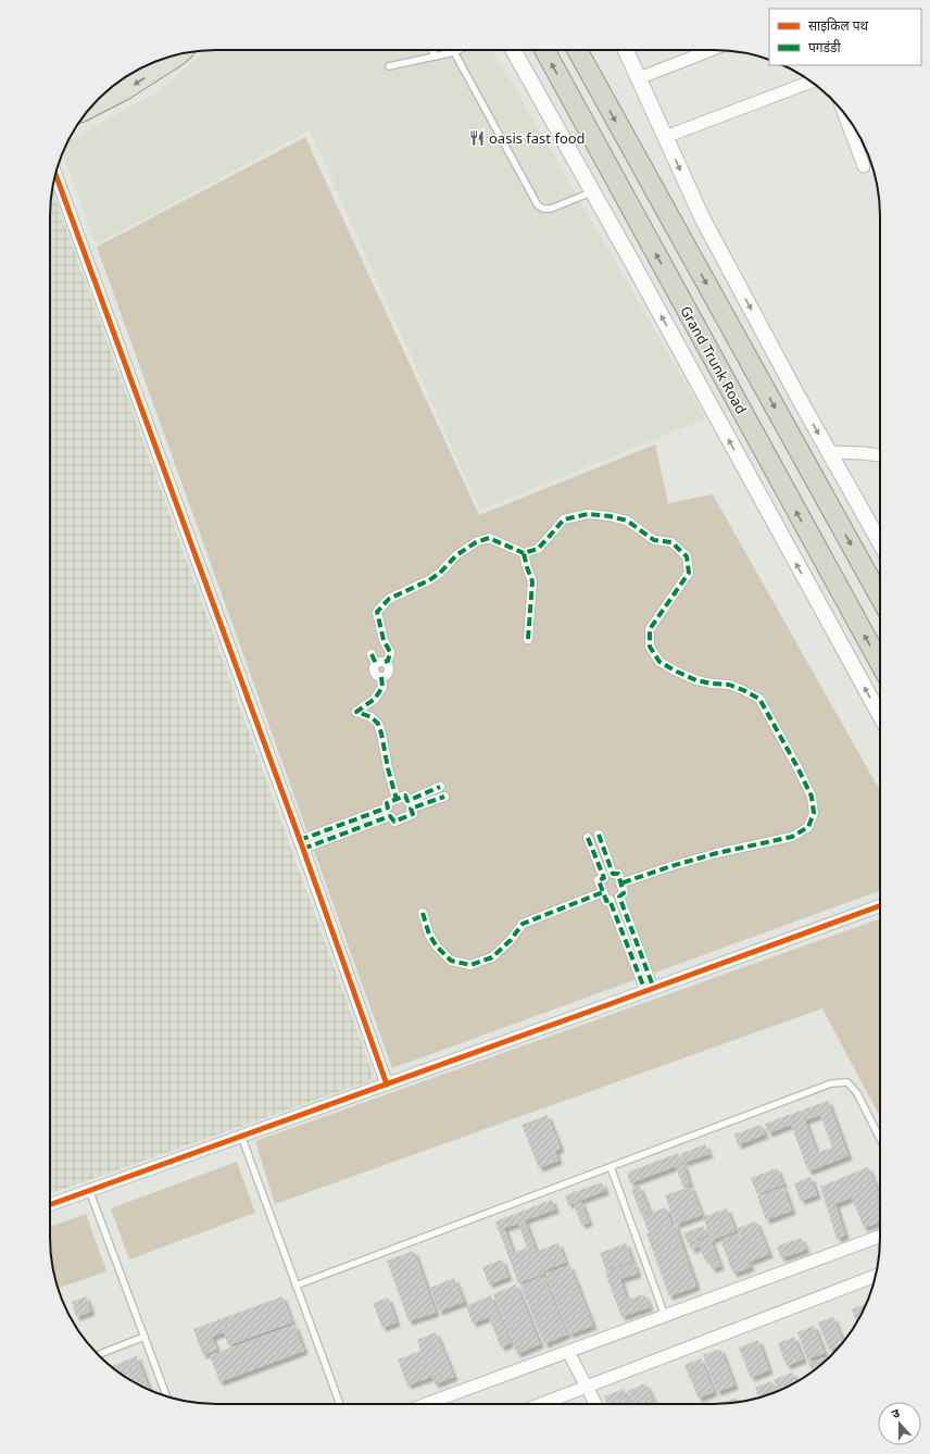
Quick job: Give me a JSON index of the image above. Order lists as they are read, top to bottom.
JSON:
{
  "streets": {
    "highway": ["Grand Trunk Road"]
  },
  "places": {
    "restaurant": ["oasis fast food"]
  },
  "legend": ["साइकिल पथ", "पगडंडी"],
  "north": "top"
}
